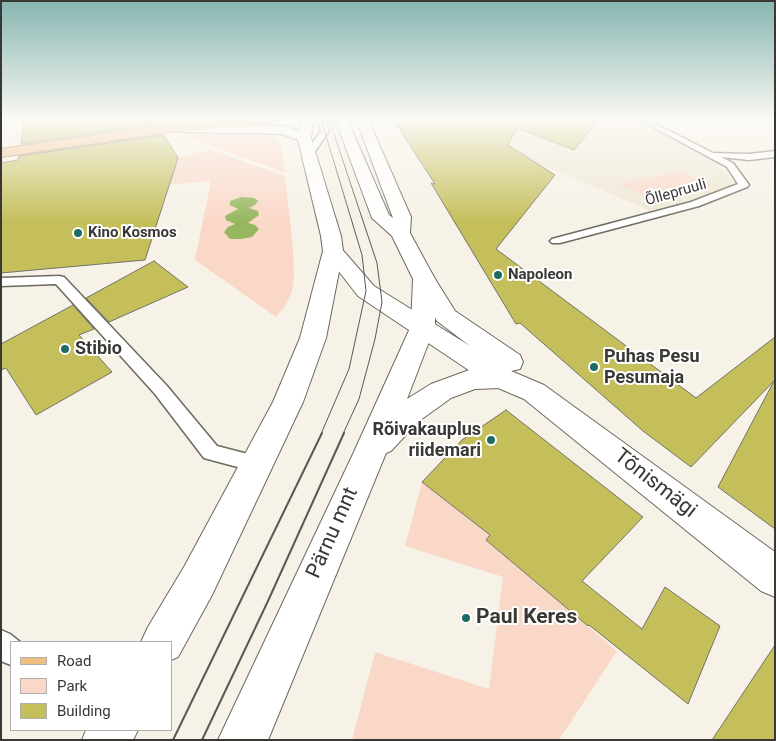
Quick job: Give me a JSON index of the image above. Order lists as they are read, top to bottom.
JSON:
{
  "streets": {
    "main road": ["Tõnismägi", "Pärnu mnt"],
    "lane": ["Õllepruuli"]
  },
  "crossings": [
    ["Tõnismägi", "Pärnu mnt"]
  ],
  "places": [
    "Kino Kosmos",
    "Napoleon",
    "Stibio",
    "Puhas Pesu Pesumaja",
    "Rõivakauplus riidemari",
    "Paul Keres"
  ],
  "legend": ["Road", "Park", "Building"]
}
